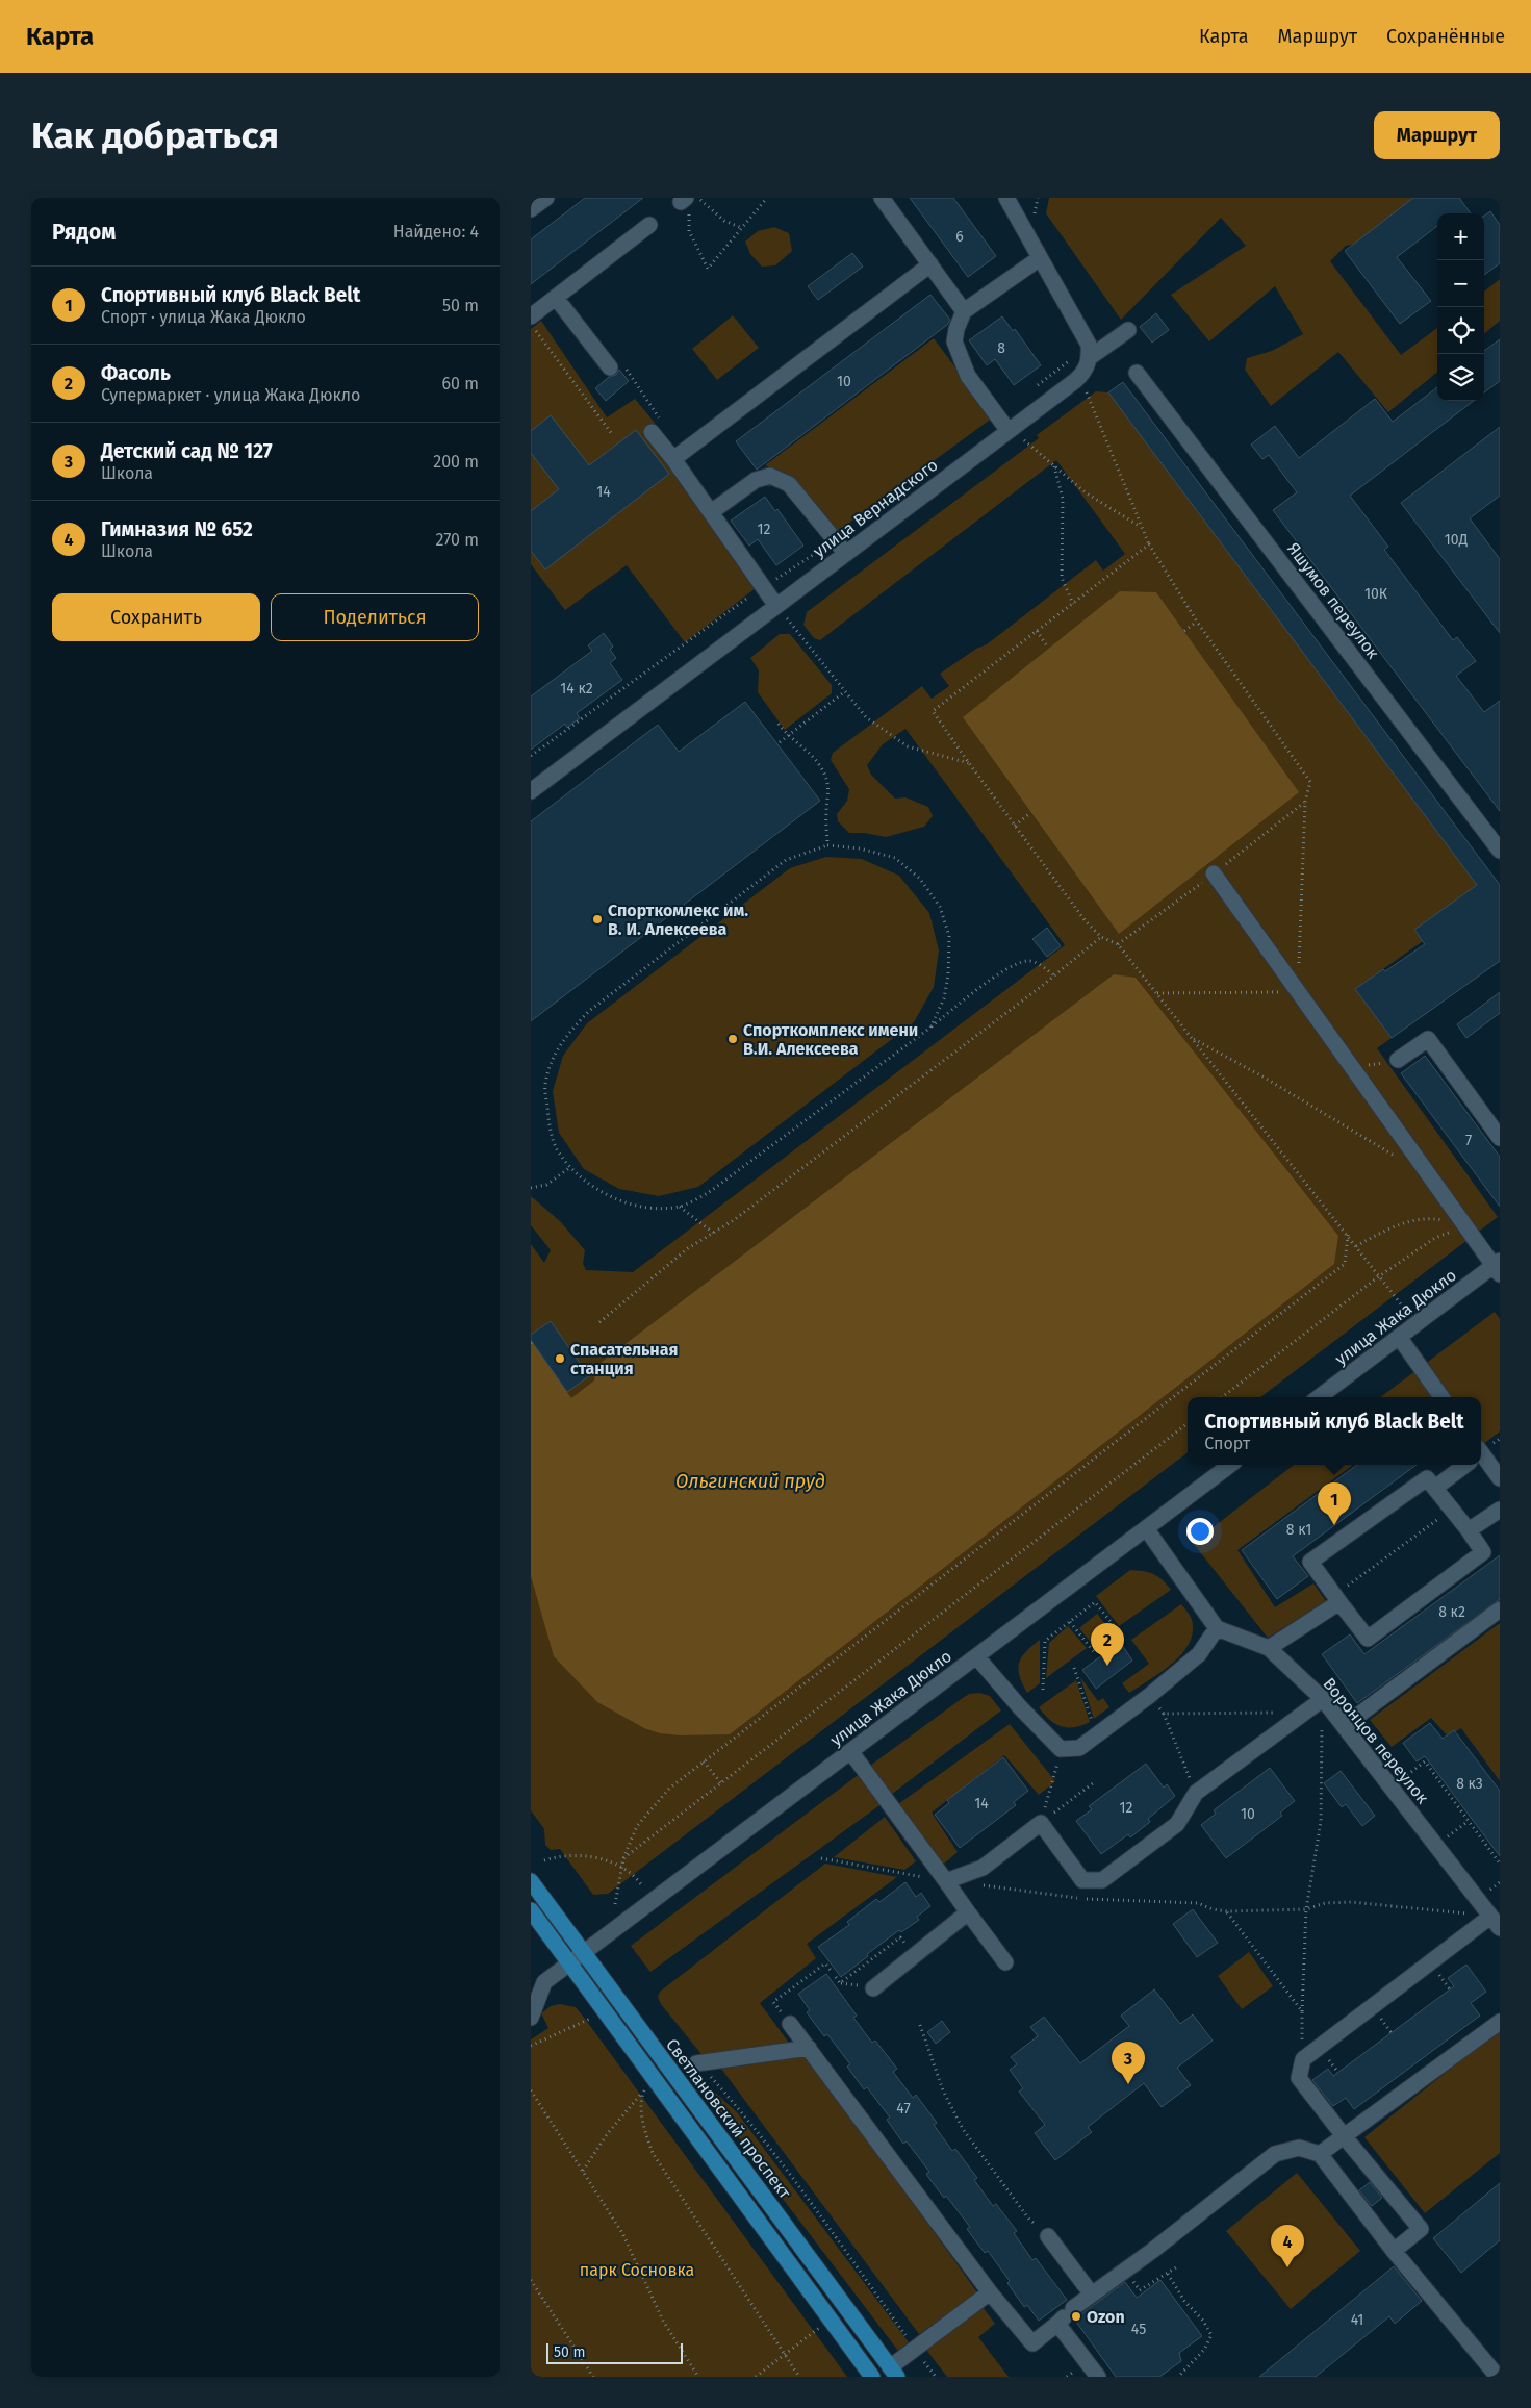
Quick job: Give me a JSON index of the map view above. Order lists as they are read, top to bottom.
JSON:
{
  "streets": {
    "main road": ["Светлановский проспект"],
    "street": [
      "улица Вернадского",
      "Яшумов переулок",
      "улица Жака Дюкло",
      "Воронцов переулок"
    ]
  },
  "crossings": [
    ["улица Жака Дюкло", "Светлановский проспект"]
  ],
  "water": ["Ольгинский пруд"],
  "parks": ["парк Сосновка"],
  "places": [
    "Спорткомлекс им. В. И. Алексеева",
    "Спорткомплекс имени В.И. Алексеева",
    "Спасательная станция",
    "Ozon"
  ],
  "house_numbers": [
    "6",
    "8",
    "10",
    "14",
    "12",
    "10Д",
    "10К",
    "14 к2",
    "7",
    "8 к1",
    "8 к2",
    "8 к3",
    "14",
    "12",
    "10",
    "47",
    "41",
    "45"
  ],
  "scale_bar": "50 m",
  "page": {
    "header": "Карта",
    "nav": ["Карта", "Маршрут", "Сохранённые"],
    "buttons": [
      "Маршрут",
      ["Сохранить", "Поделиться"]
    ],
    "title": "Как добраться",
    "heading": ["Рядом", "Найдено: 4"],
    "map_buttons": ["+", "−"],
    "list": [
      {
        "mark": "1",
        "name": "Спортивный клуб Black Belt",
        "note": "Спорт · улица Жака Дюкло",
        "value": "50 m"
      },
      {
        "mark": "2",
        "name": "Фасоль",
        "note": "Супермаркет · улица Жака Дюкло",
        "value": "60 m"
      },
      {
        "mark": "3",
        "name": "Детский сад № 127",
        "note": "Школа",
        "value": "200 m"
      },
      {
        "mark": "4",
        "name": "Гимназия № 652",
        "note": "Школа",
        "value": "270 m"
      }
    ],
    "popup": ["Спортивный клуб Black Belt", "Спорт"],
    "pins": [
      "1",
      "2",
      "3",
      "4"
    ],
    "scale": "50 m"
  }
}
